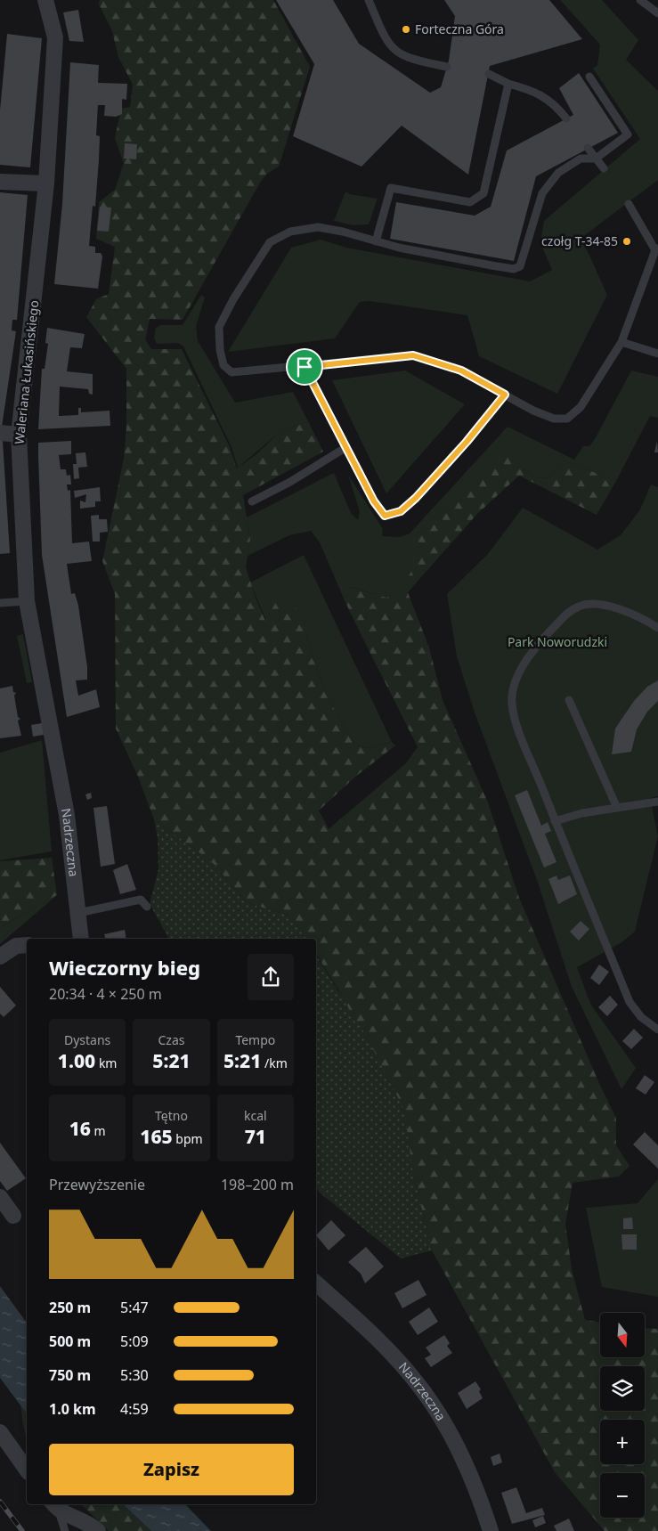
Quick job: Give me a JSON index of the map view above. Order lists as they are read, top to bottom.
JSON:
{
  "streets": {
    "street": ["Waleriana Łukasińskiego", "Nadrzeczna"]
  },
  "crossings": [
    ["Waleriana Łukasińskiego", "Nadrzeczna"]
  ],
  "parks": ["Park Noworudzki"],
  "places": ["Forteczna Góra", "czołg T-34-85"],
  "north": "bottom",
  "page": {
    "heading": ["Wieczorny bieg", "20:34 · 4 × 250 m"],
    "stats": [
      ["Dystans", "1.00 km"],
      ["Czas", "5:21"],
      ["Tempo", "5:21 /km"],
      ["16 m"],
      ["Tętno", "165 bpm"],
      ["kcal", "71"]
    ],
    "chart": ["Przewyższenie", "198–200 m"],
    "list": [
      {
        "name": "250 m",
        "note": "5:47"
      },
      {
        "name": "500 m",
        "note": "5:09"
      },
      {
        "name": "750 m",
        "note": "5:30"
      },
      {
        "name": "1.0 km",
        "note": "4:59"
      }
    ],
    "map_buttons": ["+", "−"],
    "buttons": "Zapisz"
  }
}
